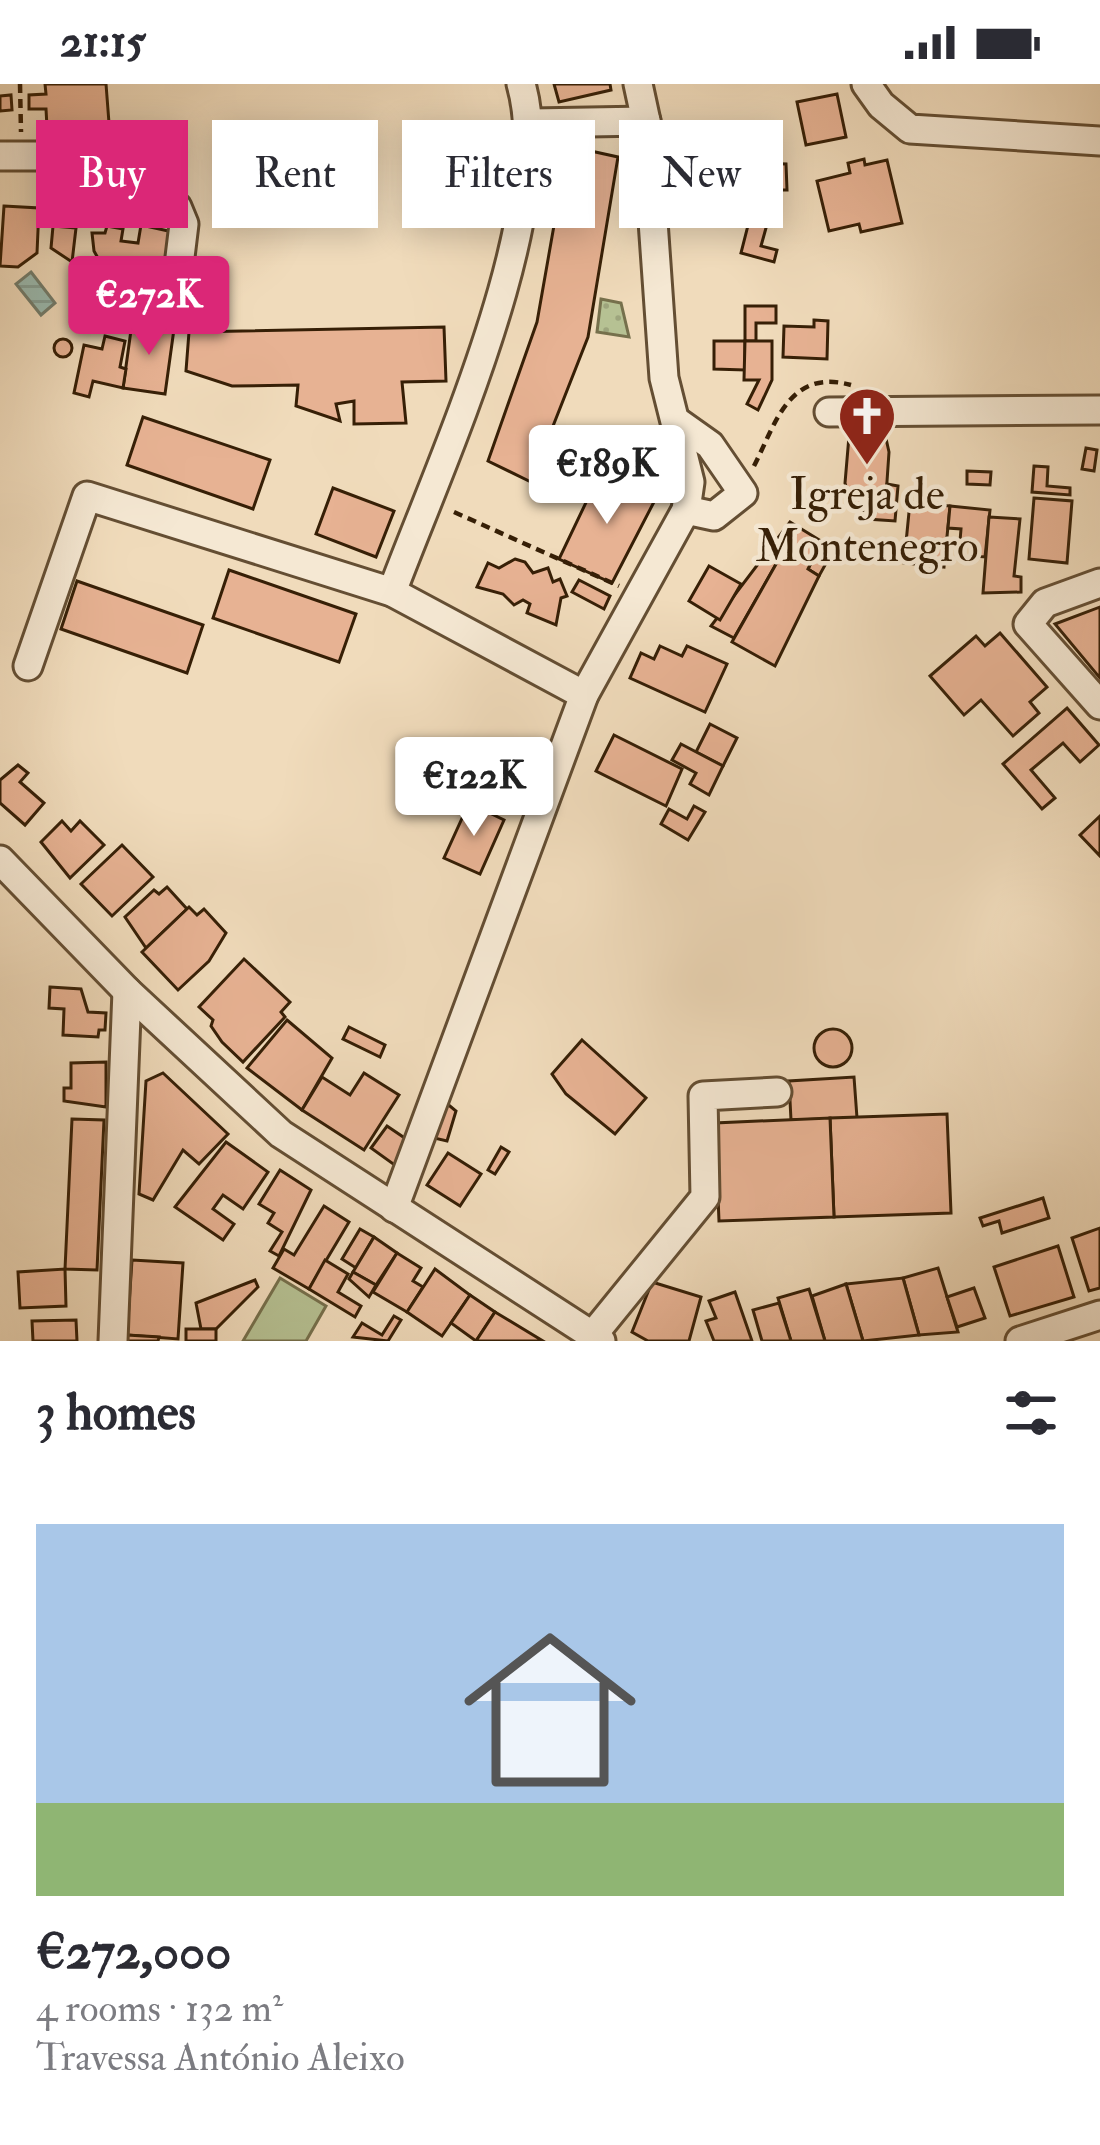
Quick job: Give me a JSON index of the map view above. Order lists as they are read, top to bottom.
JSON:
{
  "places": {
    "church": ["Igreja de Montenegro"]
  },
  "page": {
    "status": "21:15",
    "chip": [
      "Buy",
      "Rent",
      "Filters",
      "New"
    ],
    "price": ["€272K", "€189K", "€122K"],
    "heading": "3 homes",
    "list": [
      {
        "name": "€272,000",
        "note": "4 rooms · 132 m² · Travessa António Aleixo"
      }
    ]
  }
}
